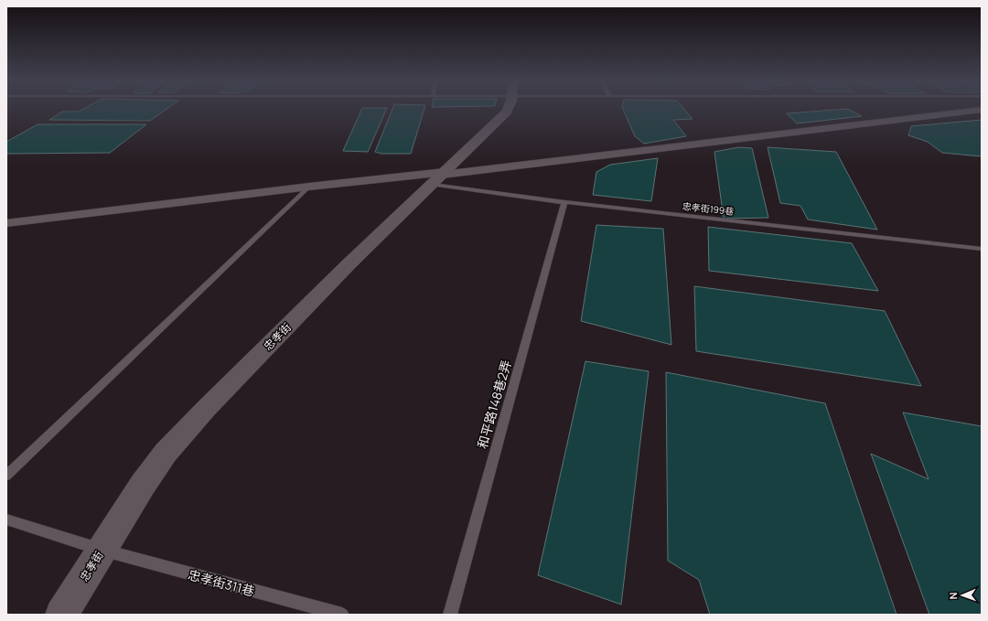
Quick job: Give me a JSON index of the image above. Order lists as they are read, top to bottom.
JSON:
{
  "streets": {
    "street": ["忠孝街"],
    "lane": ["忠孝街199巷", "和平路148巷2弄", "忠孝街311巷"]
  },
  "crossings": [
    ["忠孝街199巷", "忠孝街"],
    ["忠孝街199巷", "和平路148巷2弄"],
    ["忠孝街", "忠孝街311巷"]
  ],
  "north": "left"
}
